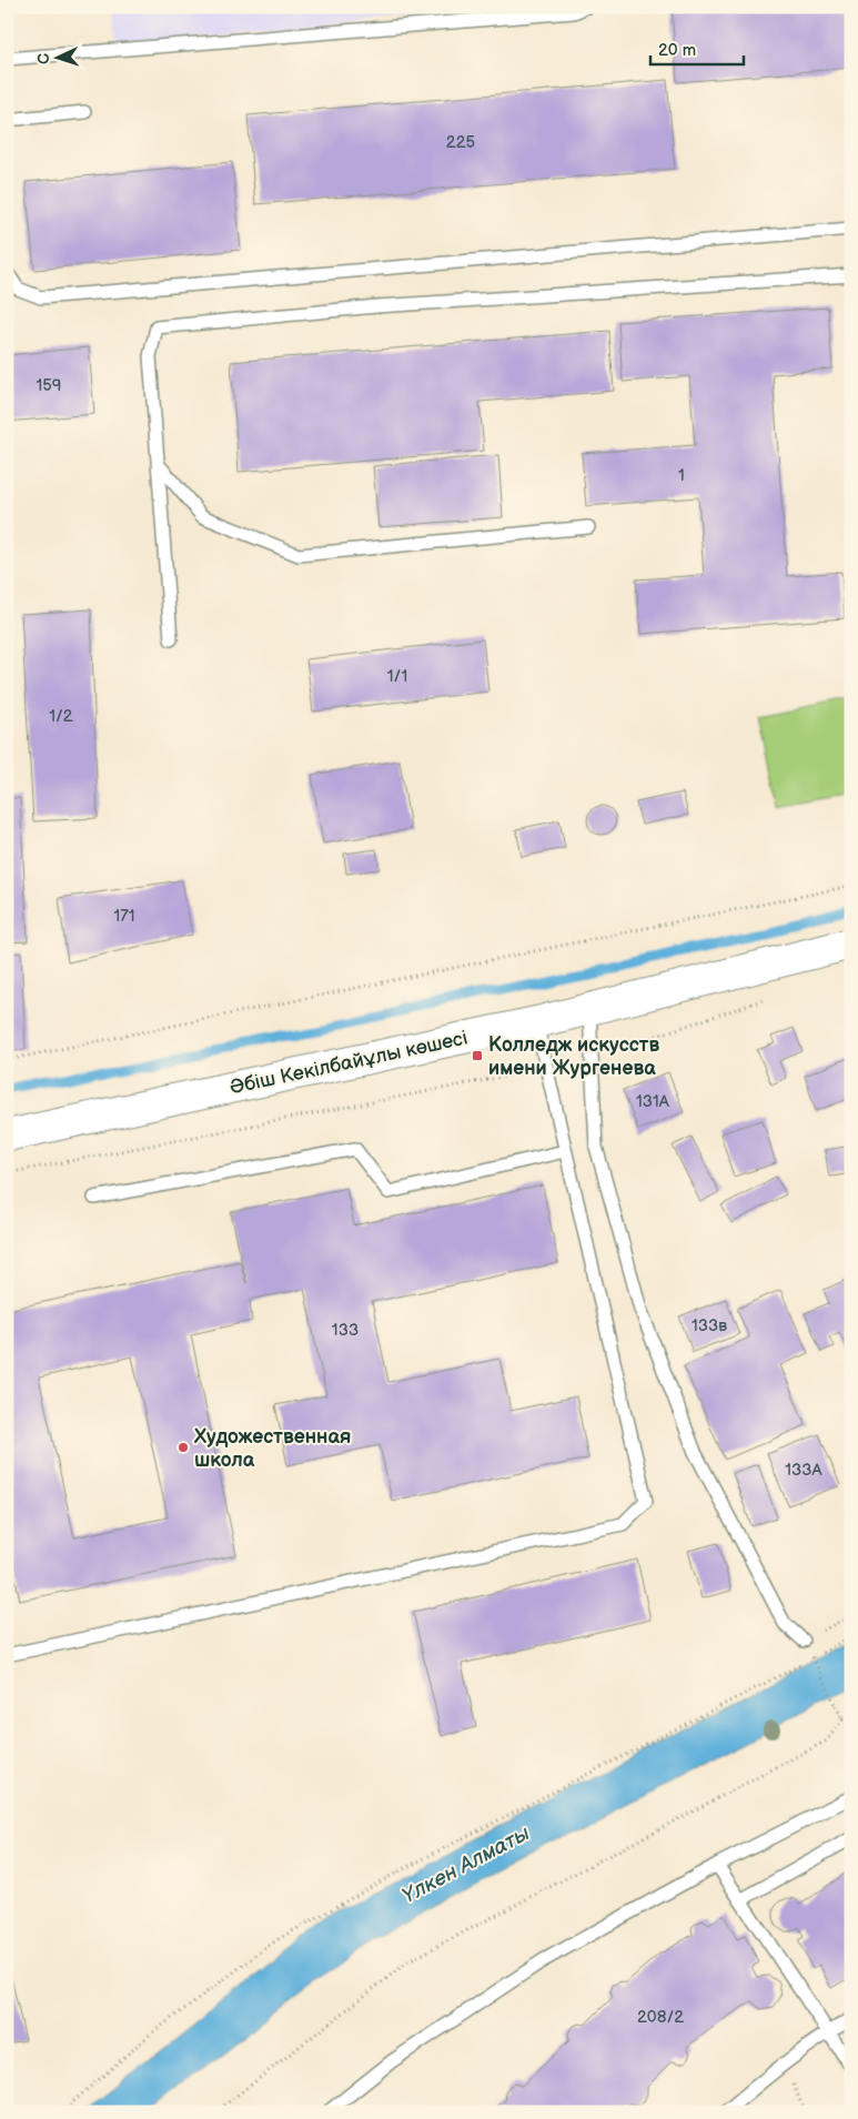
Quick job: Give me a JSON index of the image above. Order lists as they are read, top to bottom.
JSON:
{
  "streets": {
    "street": ["Әбіш Кекілбайұлы көшесі"]
  },
  "water": ["Үлкен Алматы"],
  "places": {
    "transit": ["Колледж искусств имени Жургенева"],
    "other": ["Художественная школа"]
  },
  "house_numbers": [
    "225",
    "159",
    "1",
    "1/1",
    "1/2",
    "171",
    "131А",
    "133в",
    "133",
    "133А",
    "208/2"
  ],
  "scale_bar": "20 m",
  "north": "left"
}
